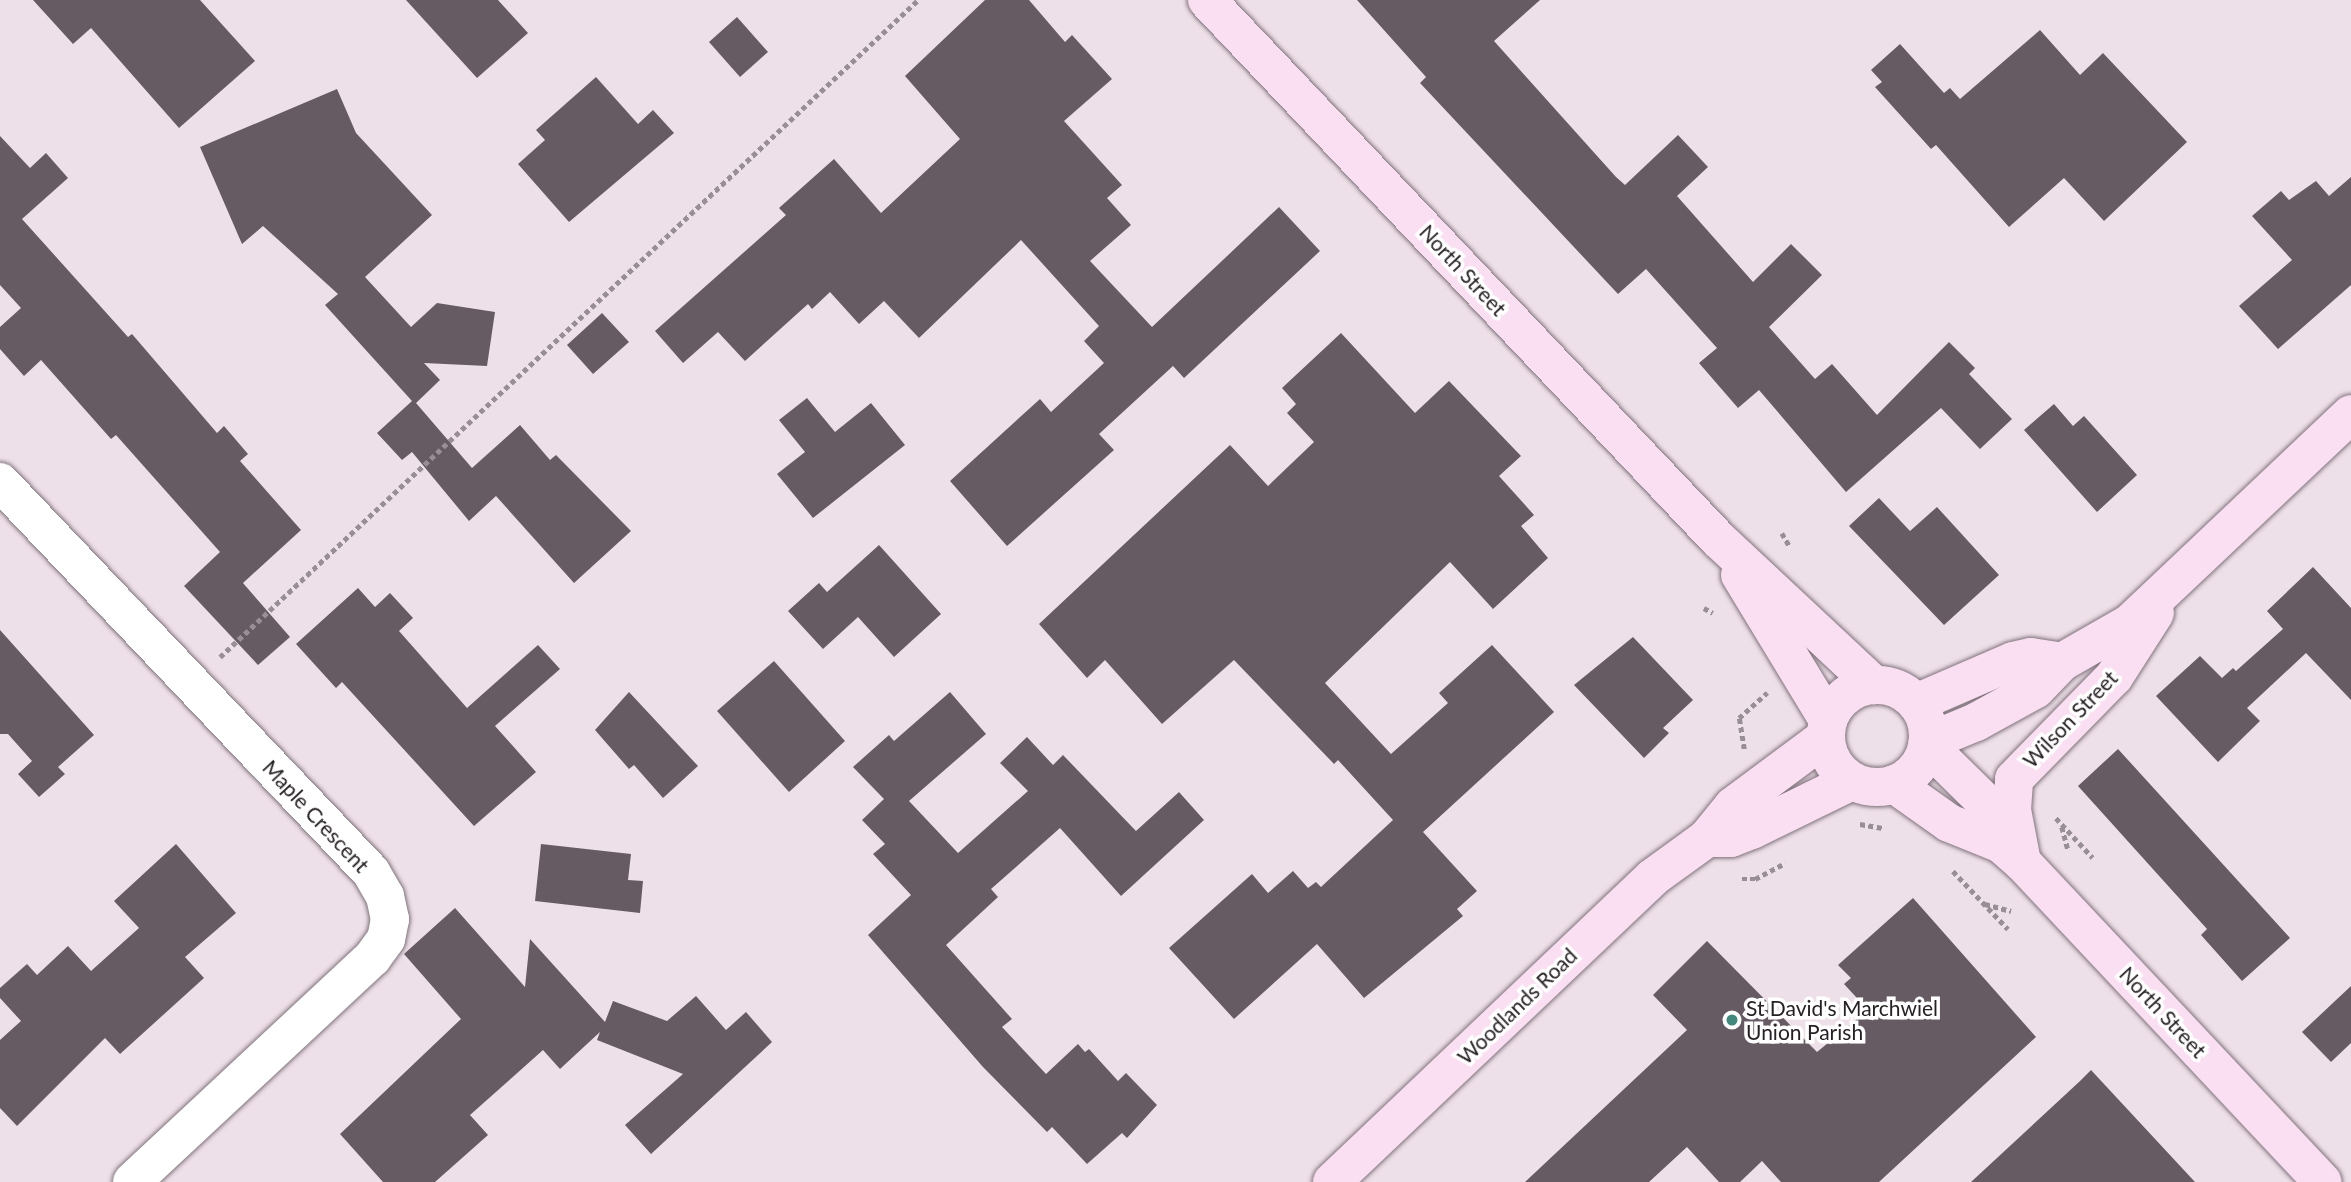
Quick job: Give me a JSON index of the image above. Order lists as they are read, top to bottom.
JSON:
{
  "streets": {
    "street": [
      "North Street",
      "Wilson Street",
      "Maple Crescent",
      "Woodlands Road"
    ]
  },
  "crossings": [
    ["North Street", "Wilson Street"],
    ["North Street", "Woodlands Road"],
    ["Wilson Street", "Woodlands Road"]
  ],
  "places": ["St David's Marchwiel Union Parish"]
}
